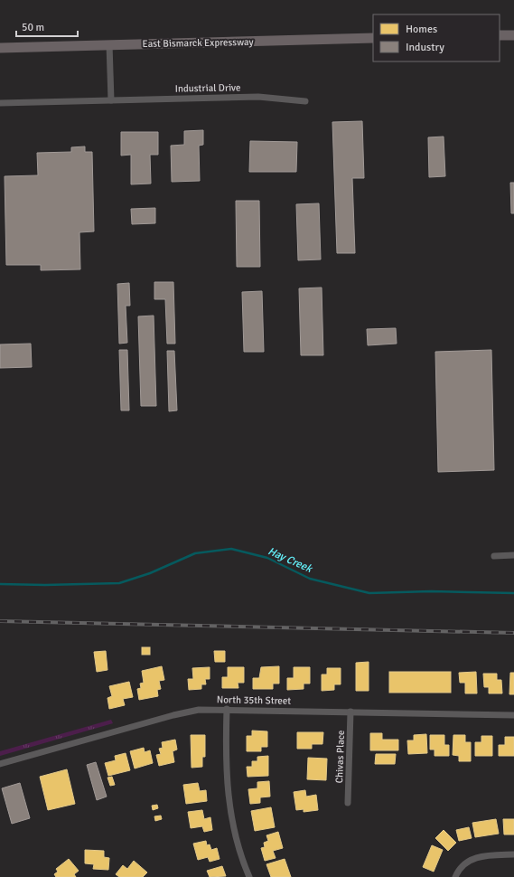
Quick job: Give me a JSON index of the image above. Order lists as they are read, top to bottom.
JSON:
{
  "streets": {
    "main road": ["East Bismarck Expressway"],
    "street": ["Industrial Drive", "North 35th Street", "Chivas Place"]
  },
  "crossings": [
    ["North 35th Street", "Chivas Place"]
  ],
  "water": ["Hay Creek"],
  "legend": ["Homes", "Industry"],
  "scale_bar": "50 m"
}
